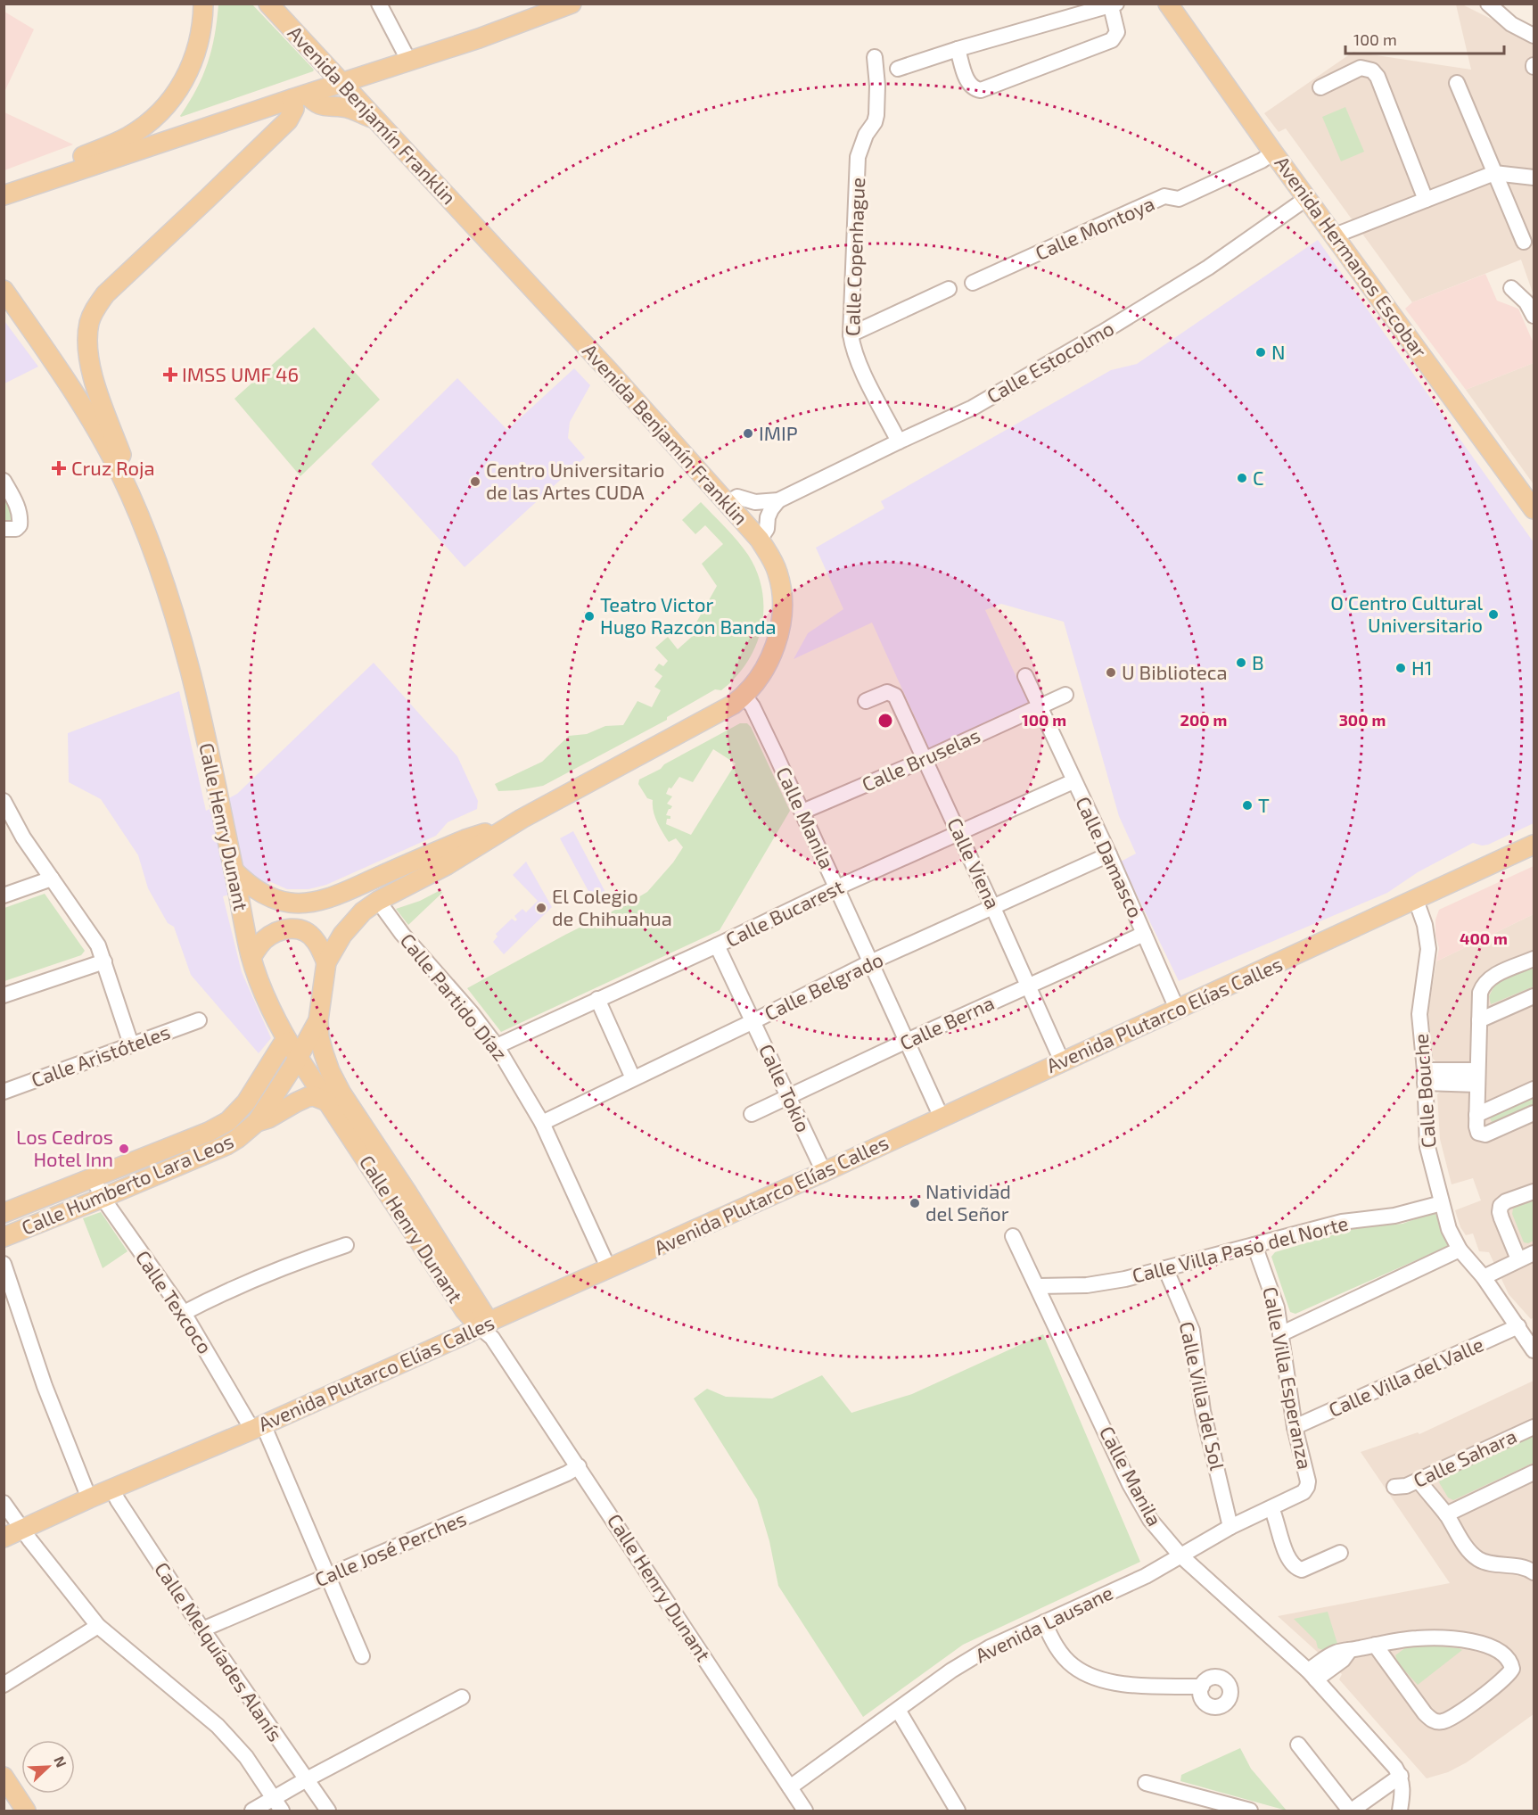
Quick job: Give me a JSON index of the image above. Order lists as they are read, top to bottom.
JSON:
{
  "streets": {
    "main road": [
      "Avenida Benjamín Franklin",
      "Avenida Hermanos Escobar",
      "Calle Henry Dunant",
      "Avenida Plutarco Elías Calles",
      "Calle Humberto Lara Leos"
    ],
    "street": [
      "Calle Montoya",
      "Calle Copenhague",
      "Calle Estocolmo",
      "Calle Bruselas",
      "Calle Manila",
      "Calle Damasco",
      "Calle Viena",
      "Calle Bucarest",
      "Calle Belgrado",
      "Calle Partido Díaz",
      "Calle Berna",
      "Calle Aristóteles",
      "Calle Tokio",
      "Calle Bouche",
      "Calle Villa Paso del Norte",
      "Calle Texcoco",
      "Calle Villa del Valle",
      "Calle Villa Esperanza",
      "Calle Villa del Sol",
      "Calle Sahara",
      "Calle José Perches",
      "Avenida Lausane",
      "Calle Melquíades Alanís"
    ]
  },
  "crossings": [
    ["Avenida Benjamín Franklin", "Calle Estocolmo"],
    ["Avenida Benjamín Franklin", "Calle Manila"],
    ["Avenida Benjamín Franklin", "Calle Humberto Lara Leos"],
    ["Calle Montoya", "Avenida Hermanos Escobar"],
    ["Calle Copenhague", "Calle Estocolmo"],
    ["Avenida Hermanos Escobar", "Calle Estocolmo"],
    ["Calle Bruselas", "Calle Manila"],
    ["Calle Bruselas", "Calle Damasco"],
    ["Calle Bruselas", "Calle Viena"],
    ["Calle Manila", "Calle Bucarest"],
    ["Calle Manila", "Calle Belgrado"],
    ["Calle Manila", "Avenida Plutarco Elías Calles"],
    ["Calle Manila", "Calle Berna"],
    ["Calle Manila", "Calle Villa Paso del Norte"],
    ["Calle Manila", "Avenida Lausane"],
    ["Calle Henry Dunant", "Avenida Plutarco Elías Calles"],
    ["Calle Henry Dunant", "Calle Humberto Lara Leos"],
    ["Calle Henry Dunant", "Calle José Perches"],
    ["Calle Henry Dunant", "Avenida Lausane"],
    ["Calle Damasco", "Calle Bucarest"],
    ["Calle Damasco", "Calle Belgrado"],
    ["Calle Damasco", "Avenida Plutarco Elías Calles"],
    ["Calle Damasco", "Calle Berna"],
    ["Calle Viena", "Calle Bucarest"],
    ["Calle Viena", "Calle Belgrado"],
    ["Calle Viena", "Avenida Plutarco Elías Calles"],
    ["Calle Viena", "Calle Berna"],
    ["Calle Bucarest", "Calle Partido Díaz"],
    ["Calle Bucarest", "Calle Tokio"],
    ["Calle Belgrado", "Calle Partido Díaz"],
    ["Calle Belgrado", "Calle Tokio"],
    ["Calle Partido Díaz", "Avenida Plutarco Elías Calles"],
    ["Calle Partido Díaz", "Calle Humberto Lara Leos"],
    ["Avenida Plutarco Elías Calles", "Calle Tokio"],
    ["Avenida Plutarco Elías Calles", "Calle Bouche"],
    ["Avenida Plutarco Elías Calles", "Calle Texcoco"],
    ["Avenida Plutarco Elías Calles", "Calle Melquíades Alanís"],
    ["Calle Berna", "Calle Tokio"],
    ["Calle Bouche", "Calle Villa Paso del Norte"],
    ["Calle Bouche", "Calle Villa del Valle"],
    ["Calle Humberto Lara Leos", "Calle Texcoco"],
    ["Calle Villa Paso del Norte", "Calle Villa Esperanza"],
    ["Calle Villa Paso del Norte", "Calle Villa del Sol"],
    ["Calle Texcoco", "Calle José Perches"],
    ["Calle Villa del Valle", "Calle Villa Esperanza"],
    ["Calle Villa Esperanza", "Avenida Lausane"],
    ["Calle Villa del Sol", "Avenida Lausane"],
    ["Calle José Perches", "Calle Melquíades Alanís"]
  ],
  "places": {
    "other": [
      "N",
      "IMIP",
      "C",
      "Centro Universitario de las Artes CUDA",
      "O Centro Cultural Universitario",
      "Teatro Victor Hugo Razcon Banda",
      "B",
      "H1",
      "U Biblioteca",
      "T",
      "El Colegio de Chihuahua",
      "Los Cedros Hotel Inn",
      "Natividad del Señor"
    ],
    "health": ["IMSS UMF 46", "Cruz Roja"]
  },
  "scale_bar": "100 m",
  "north": "top right",
  "rings": [
    "100 m",
    "200 m",
    "300 m",
    "400 m"
  ]
}
